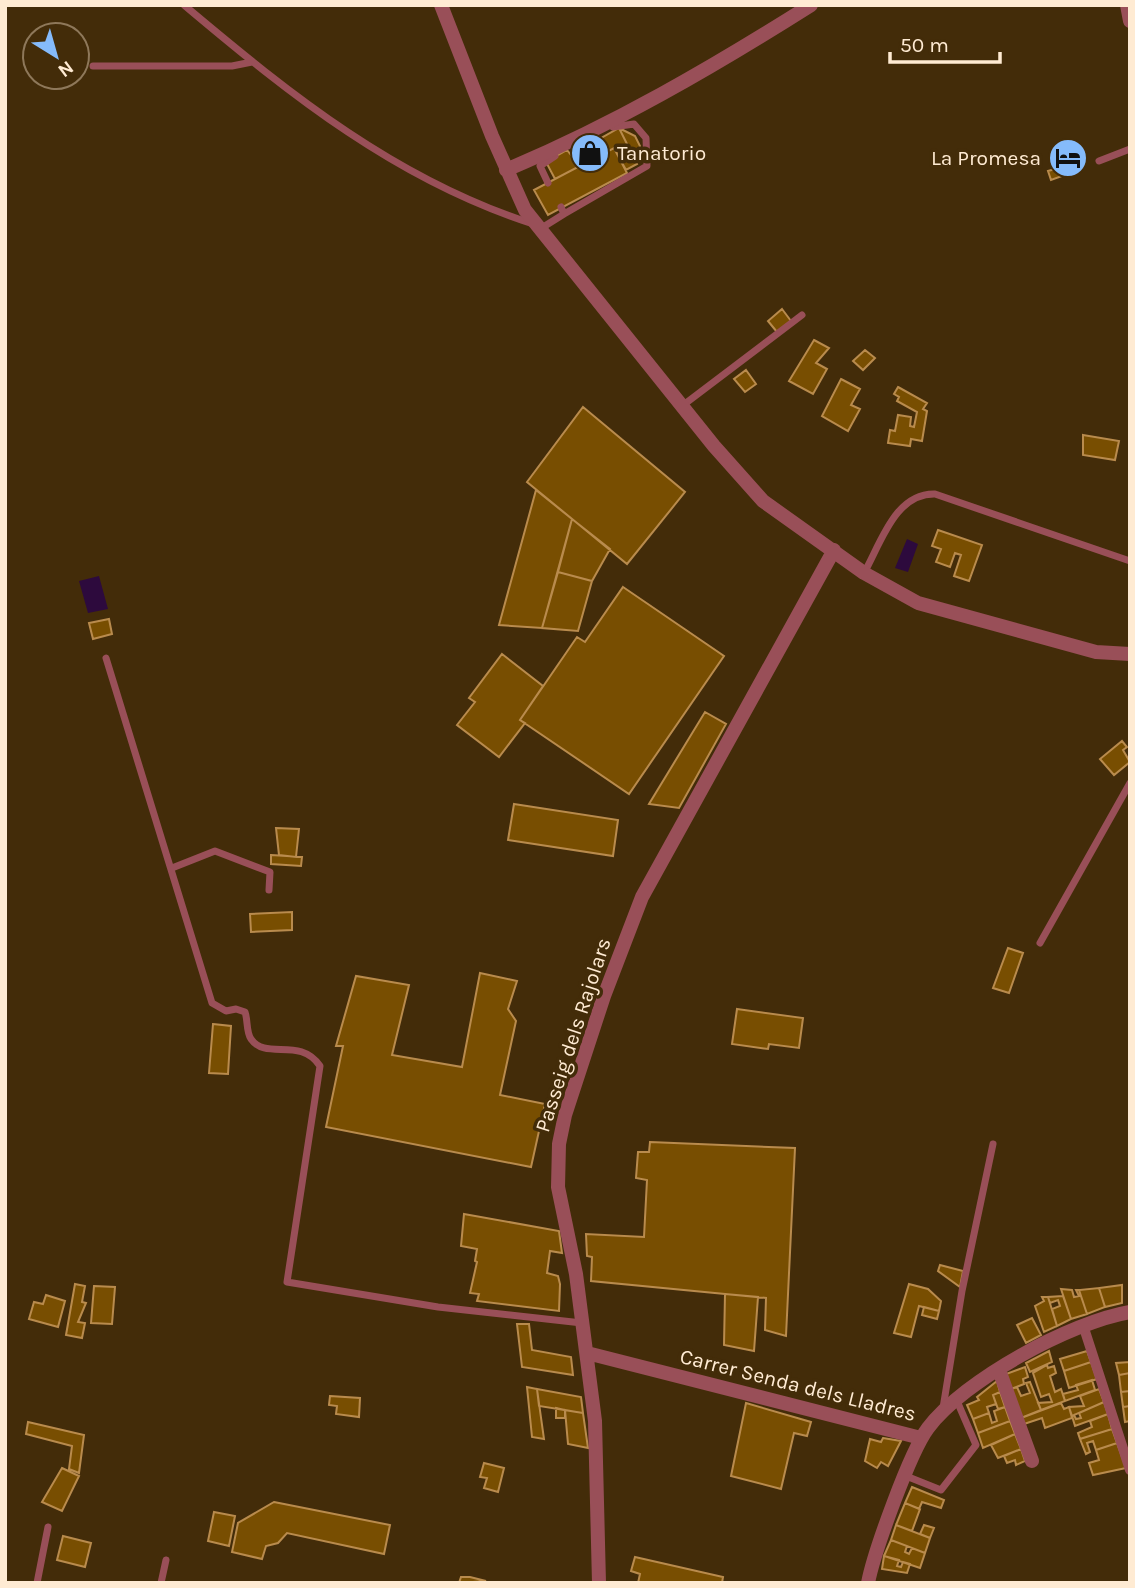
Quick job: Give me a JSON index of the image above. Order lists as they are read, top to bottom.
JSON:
{
  "streets": {
    "street": ["Passeig dels Rajolars", "Carrer Senda dels Lladres"]
  },
  "crossings": [
    ["Passeig dels Rajolars", "Carrer Senda dels Lladres"]
  ],
  "places": {
    "shop": ["Tanatorio"],
    "hotel": ["La Promesa"]
  },
  "scale_bar": "50 m",
  "north": "bottom right"
}
